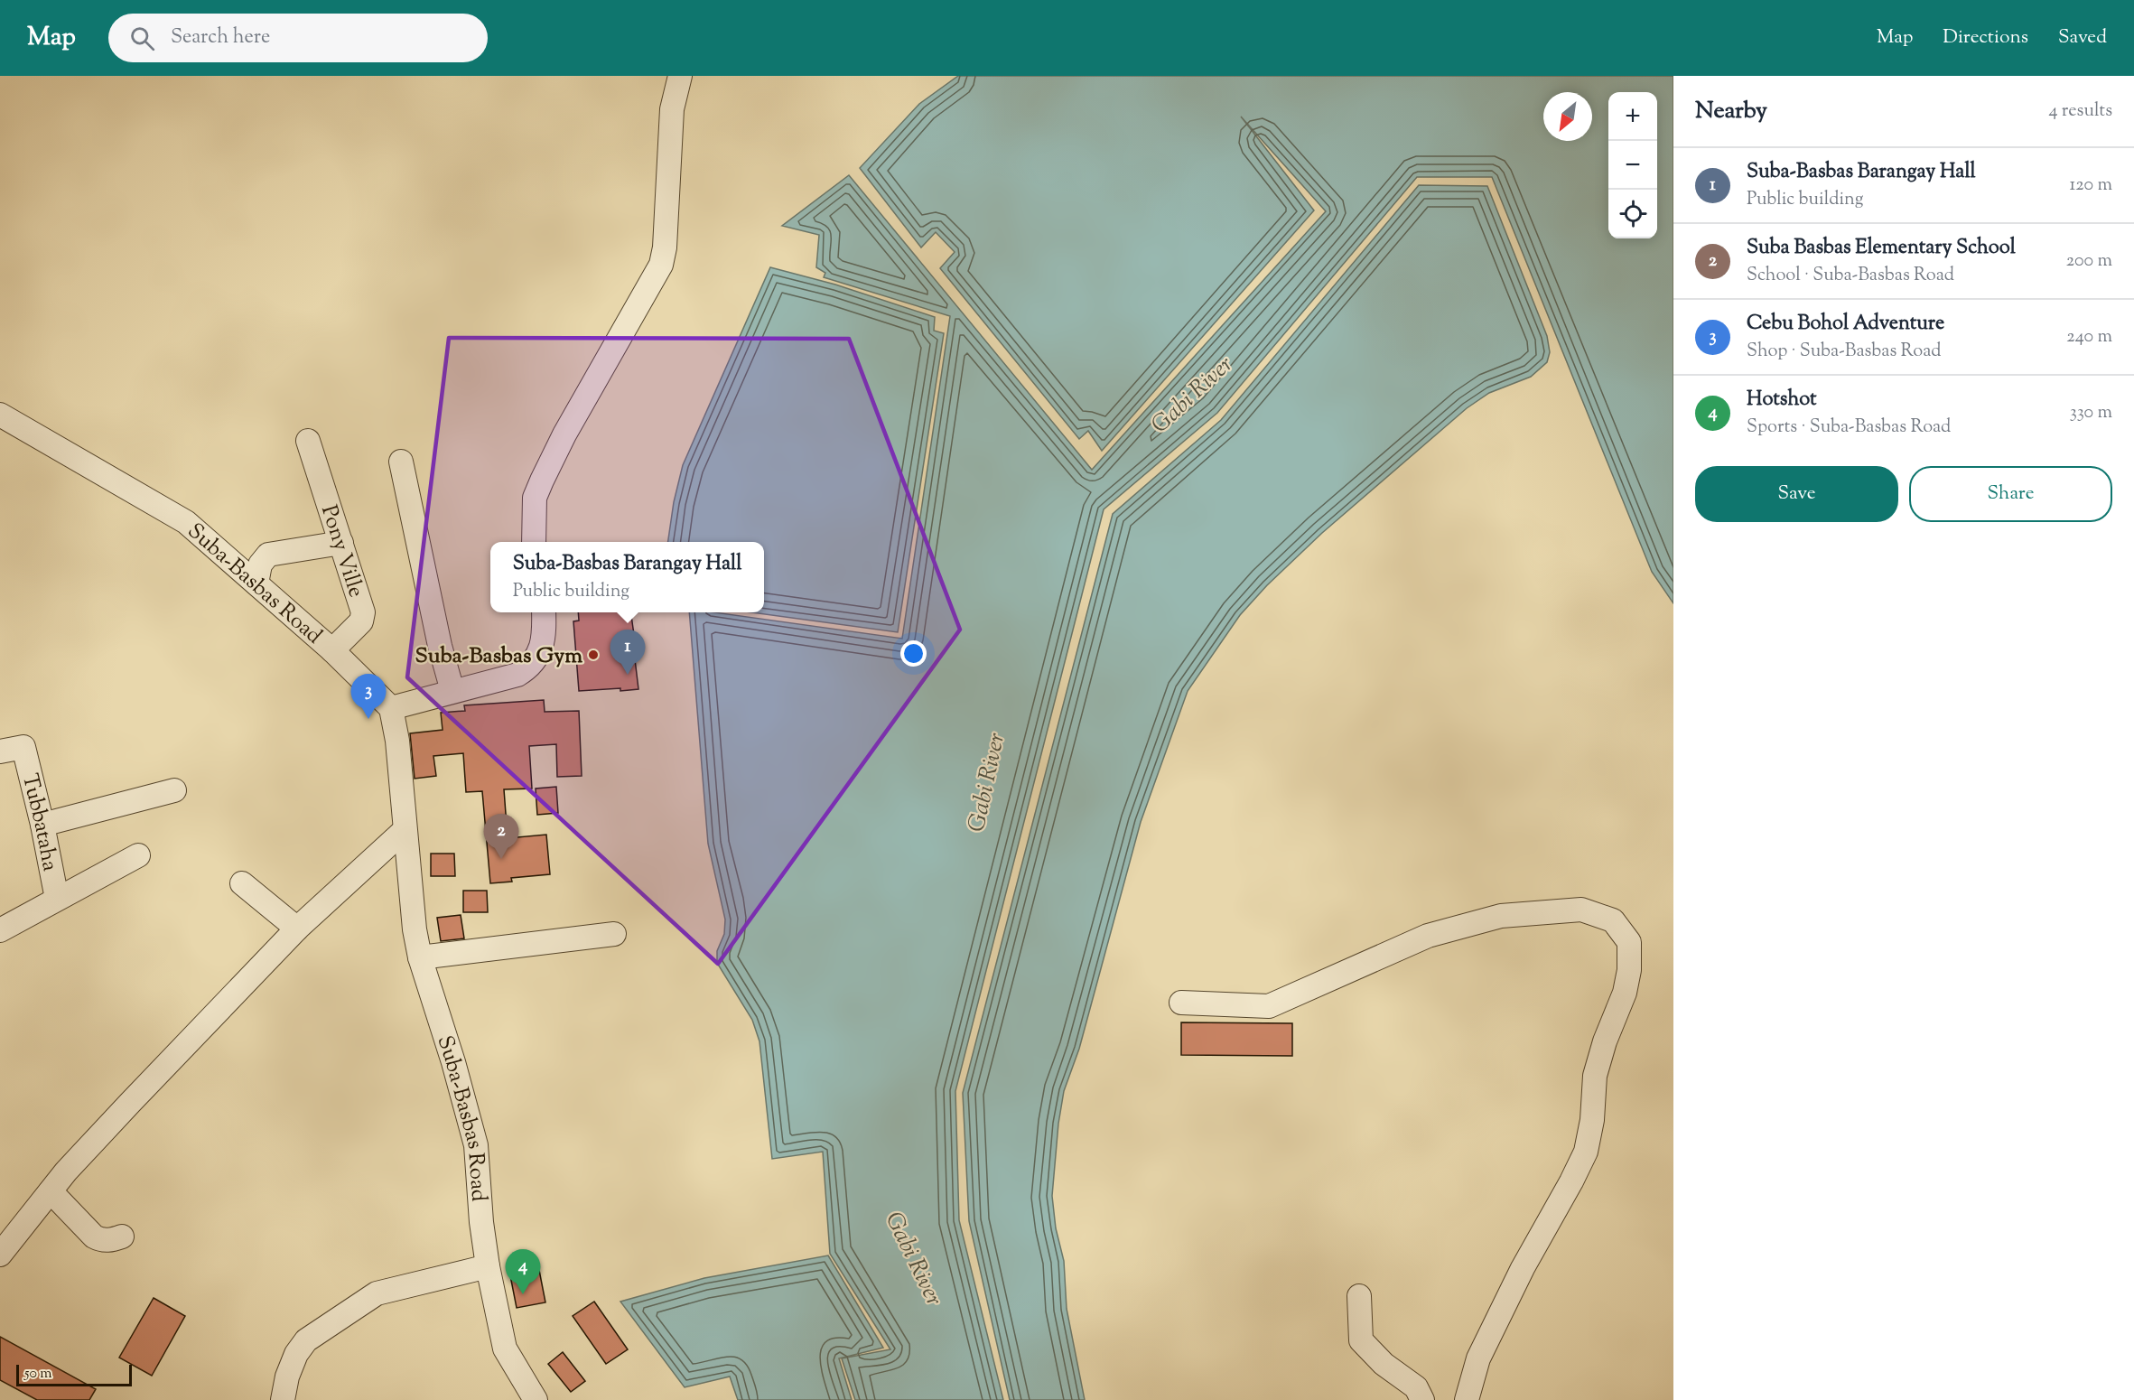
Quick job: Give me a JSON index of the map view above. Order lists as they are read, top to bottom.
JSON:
{
  "streets": {
    "street": ["Pony Ville", "Suba-Basbas Road", "Tubbataha"]
  },
  "crossings": [
    ["Pony Ville", "Suba-Basbas Road"]
  ],
  "water": ["Gabi River"],
  "places": ["Suba-Basbas Gym"],
  "scale_bar": "50 m",
  "north": "bottom left",
  "page": {
    "header": "Map",
    "search": "Search here",
    "nav": ["Map", "Directions", "Saved"],
    "heading": ["Nearby", "4 results"],
    "map_buttons": ["+", "−"],
    "list": [
      {
        "mark": "1",
        "name": "Suba-Basbas Barangay Hall",
        "note": "Public building",
        "value": "120 m"
      },
      {
        "mark": "2",
        "name": "Suba Basbas Elementary School",
        "note": "School · Suba-Basbas Road",
        "value": "200 m"
      },
      {
        "mark": "3",
        "name": "Cebu Bohol Adventure",
        "note": "Shop · Suba-Basbas Road",
        "value": "240 m"
      },
      {
        "mark": "4",
        "name": "Hotshot",
        "note": "Sports · Suba-Basbas Road",
        "value": "330 m"
      }
    ],
    "buttons": ["Save", "Share"],
    "popup": ["Suba-Basbas Barangay Hall", "Public building"],
    "pins": [
      "1",
      "3",
      "2",
      "4"
    ],
    "scale": "50 m"
  }
}
